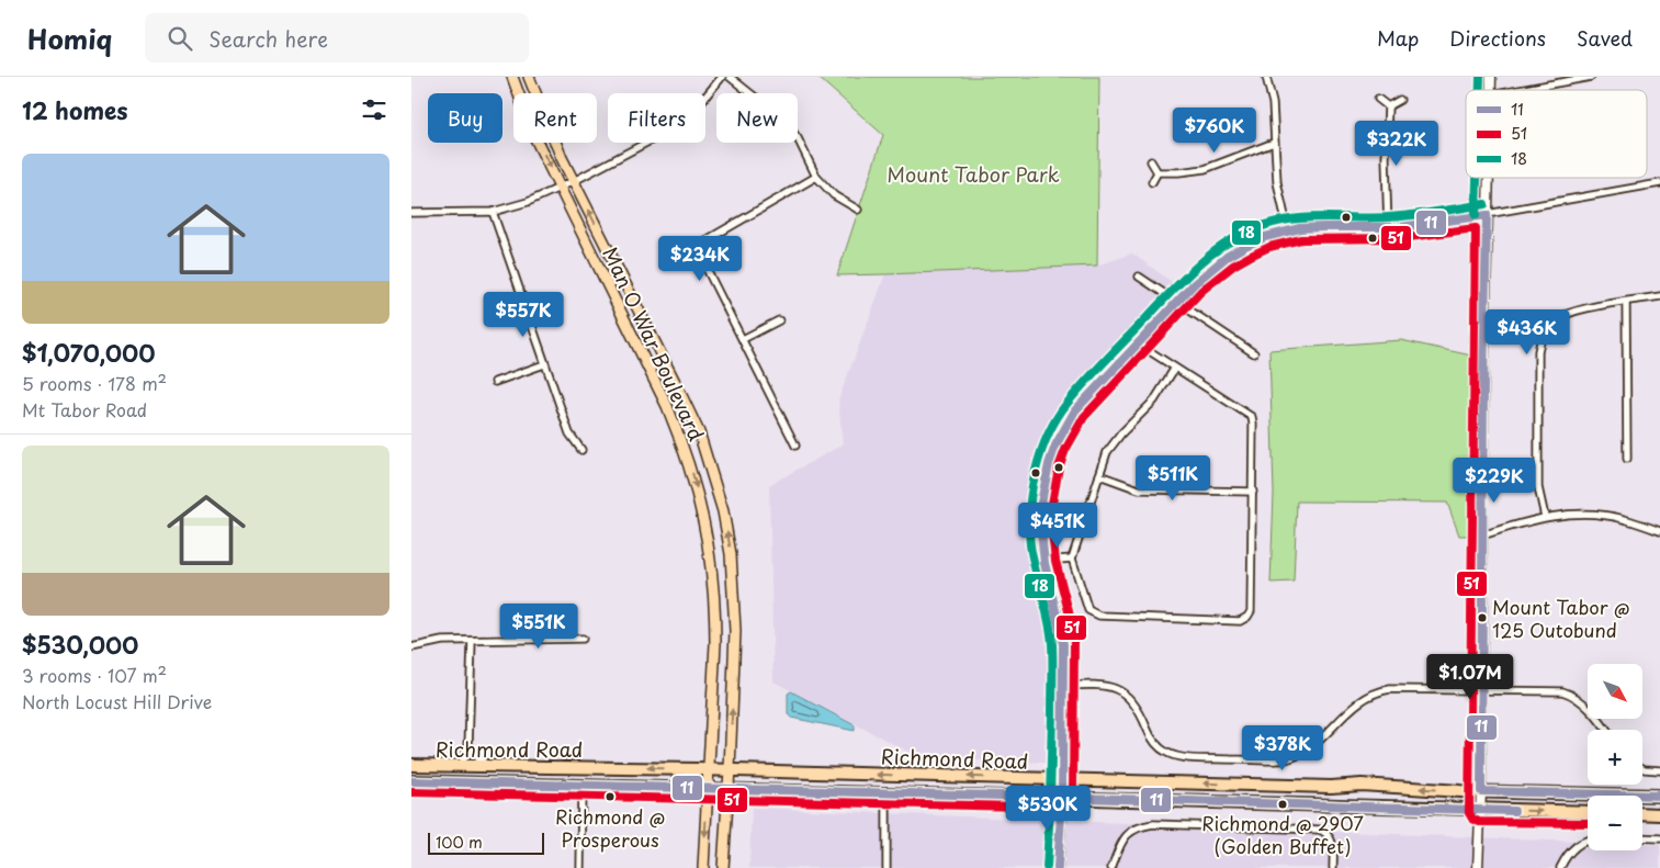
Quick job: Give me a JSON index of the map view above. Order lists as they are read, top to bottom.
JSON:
{
  "streets": {
    "highway": ["Richmond Road"],
    "main road": ["Man O War Boulevard"]
  },
  "crossings": [
    ["Man O War Boulevard", "Richmond Road"]
  ],
  "parks": ["Mount Tabor Park"],
  "places": ["Mount Tabor @ 125 Outobund", "Richmond @ Prosperous", "Richmond @ 2907 (Golden Buffet)"],
  "lines": ["transit line 18", "transit line 11", "transit line 51"],
  "legend": ["11", "51", "18"],
  "scale_bar": "100 m",
  "north": "bottom right",
  "page": {
    "header": "Homiq",
    "search": "Search here",
    "nav": ["Map", "Directions", "Saved"],
    "heading": "12 homes",
    "chip": [
      "Buy",
      "Rent",
      "Filters",
      "New"
    ],
    "price": [
      "$760K",
      "$322K",
      "$234K",
      "$557K",
      "$436K",
      "$511K",
      "$229K",
      "$451K",
      "$551K",
      "$1.07M",
      "$378K",
      "$530K"
    ],
    "list": [
      {
        "name": "$1,070,000",
        "note": "5 rooms · 178 m² · Mt Tabor Road"
      },
      {
        "name": "$530,000",
        "note": "3 rooms · 107 m² · North Locust Hill Drive"
      }
    ],
    "map_buttons": ["+", "−"],
    "scale": "100 m"
  }
}
